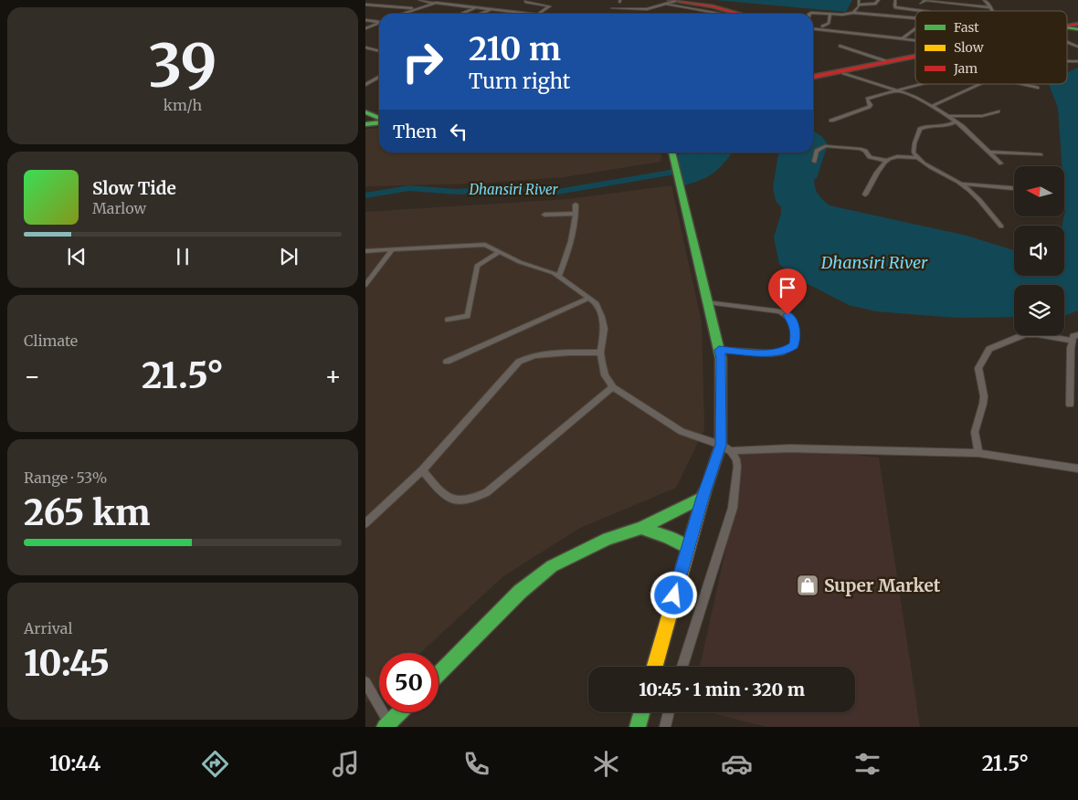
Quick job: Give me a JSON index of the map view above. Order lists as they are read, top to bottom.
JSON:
{
  "water": ["Dhansiri River"],
  "places": {
    "shop": ["Super Market"]
  },
  "legend": ["Fast", "Slow", "Jam"],
  "north": "left",
  "page": {
    "tile": [
      ["39", "km/h"],
      "Climate",
      ["Range · 53%", "265 km"],
      ["Arrival", "10:45"]
    ],
    "turn": ["210 m", "Turn right"],
    "then": "Then",
    "song": ["Slow Tide", "Marlow"],
    "heat": ["−", "21.5°", "+"],
    "limit": "50",
    "trip": "10:45 · 1 min · 320 m",
    "tabs": ["10:44", "21.5°"]
  }
}
